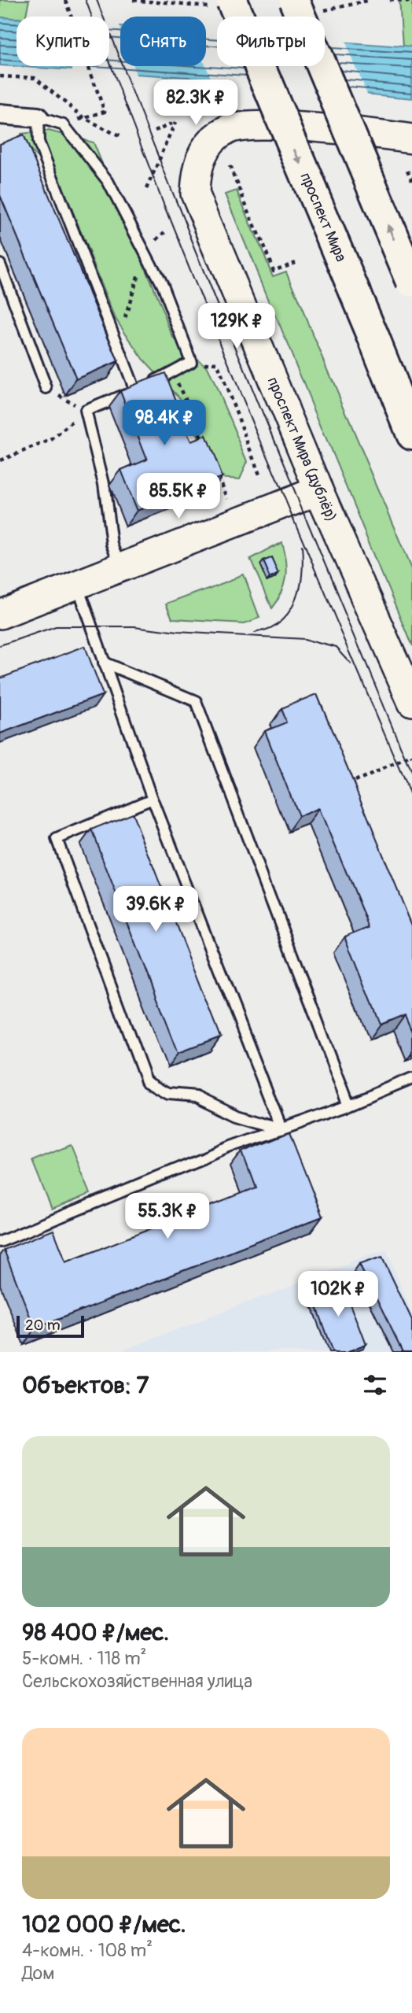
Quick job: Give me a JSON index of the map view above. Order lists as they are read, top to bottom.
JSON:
{
  "streets": {
    "main road": ["проспект Мира", "проспект Мира (дублёр)"]
  },
  "scale_bar": "20 m",
  "page": {
    "chip": ["Купить", "Снять", "Фильтры"],
    "price": [
      "82.3K ₽",
      "129K ₽",
      "98.4K ₽",
      "85.5K ₽",
      "39.6K ₽",
      "55.3K ₽",
      "102K ₽"
    ],
    "scale": "20 m",
    "heading": "Объектов: 7",
    "list": [
      {
        "name": "98 400 ₽/мес.",
        "note": "5-комн. · 118 m² · Сельскохозяйственная улица"
      },
      {
        "name": "102 000 ₽/мес.",
        "note": "4-комн. · 108 m² · Дом"
      }
    ]
  }
}
